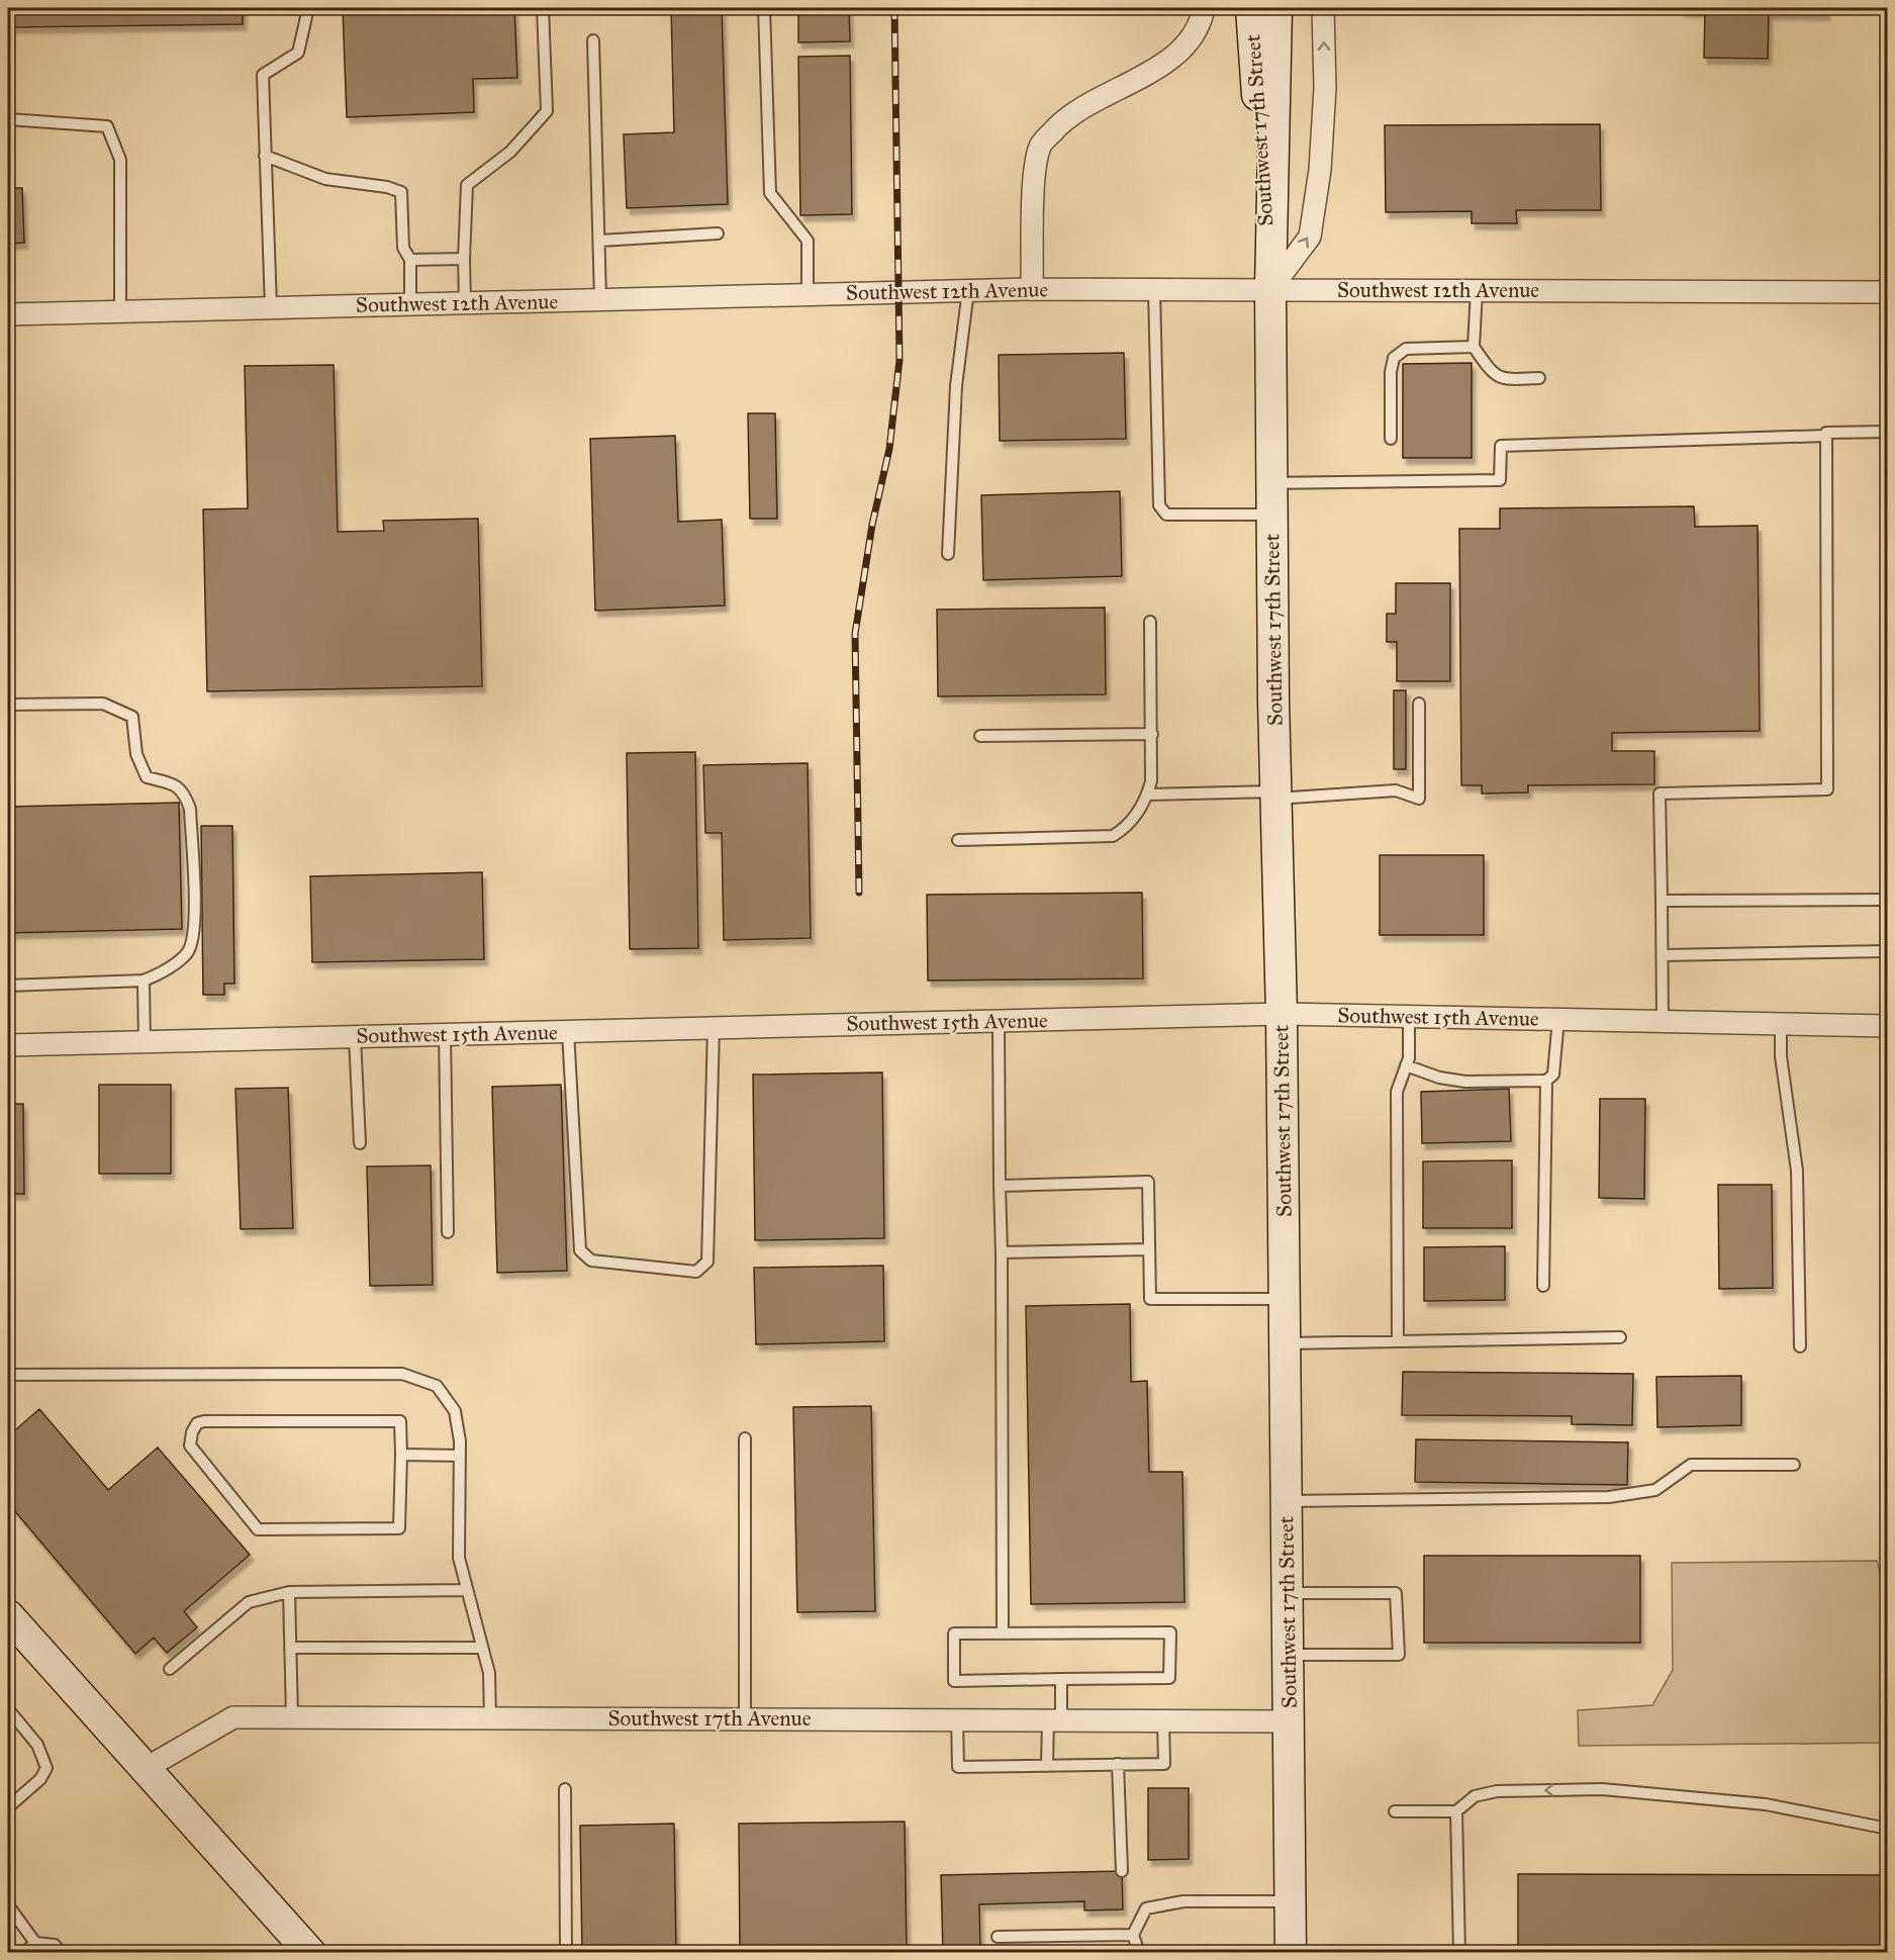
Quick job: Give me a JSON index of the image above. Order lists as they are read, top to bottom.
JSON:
{
  "streets": {
    "main road": ["Southwest 17th Street"],
    "street": ["Southwest 12th Avenue", "Southwest 15th Avenue", "Southwest 17th Avenue"]
  },
  "crossings": [
    ["Southwest 17th Street", "Southwest 12th Avenue"],
    ["Southwest 17th Street", "Southwest 15th Avenue"],
    ["Southwest 17th Street", "Southwest 17th Avenue"]
  ]
}
